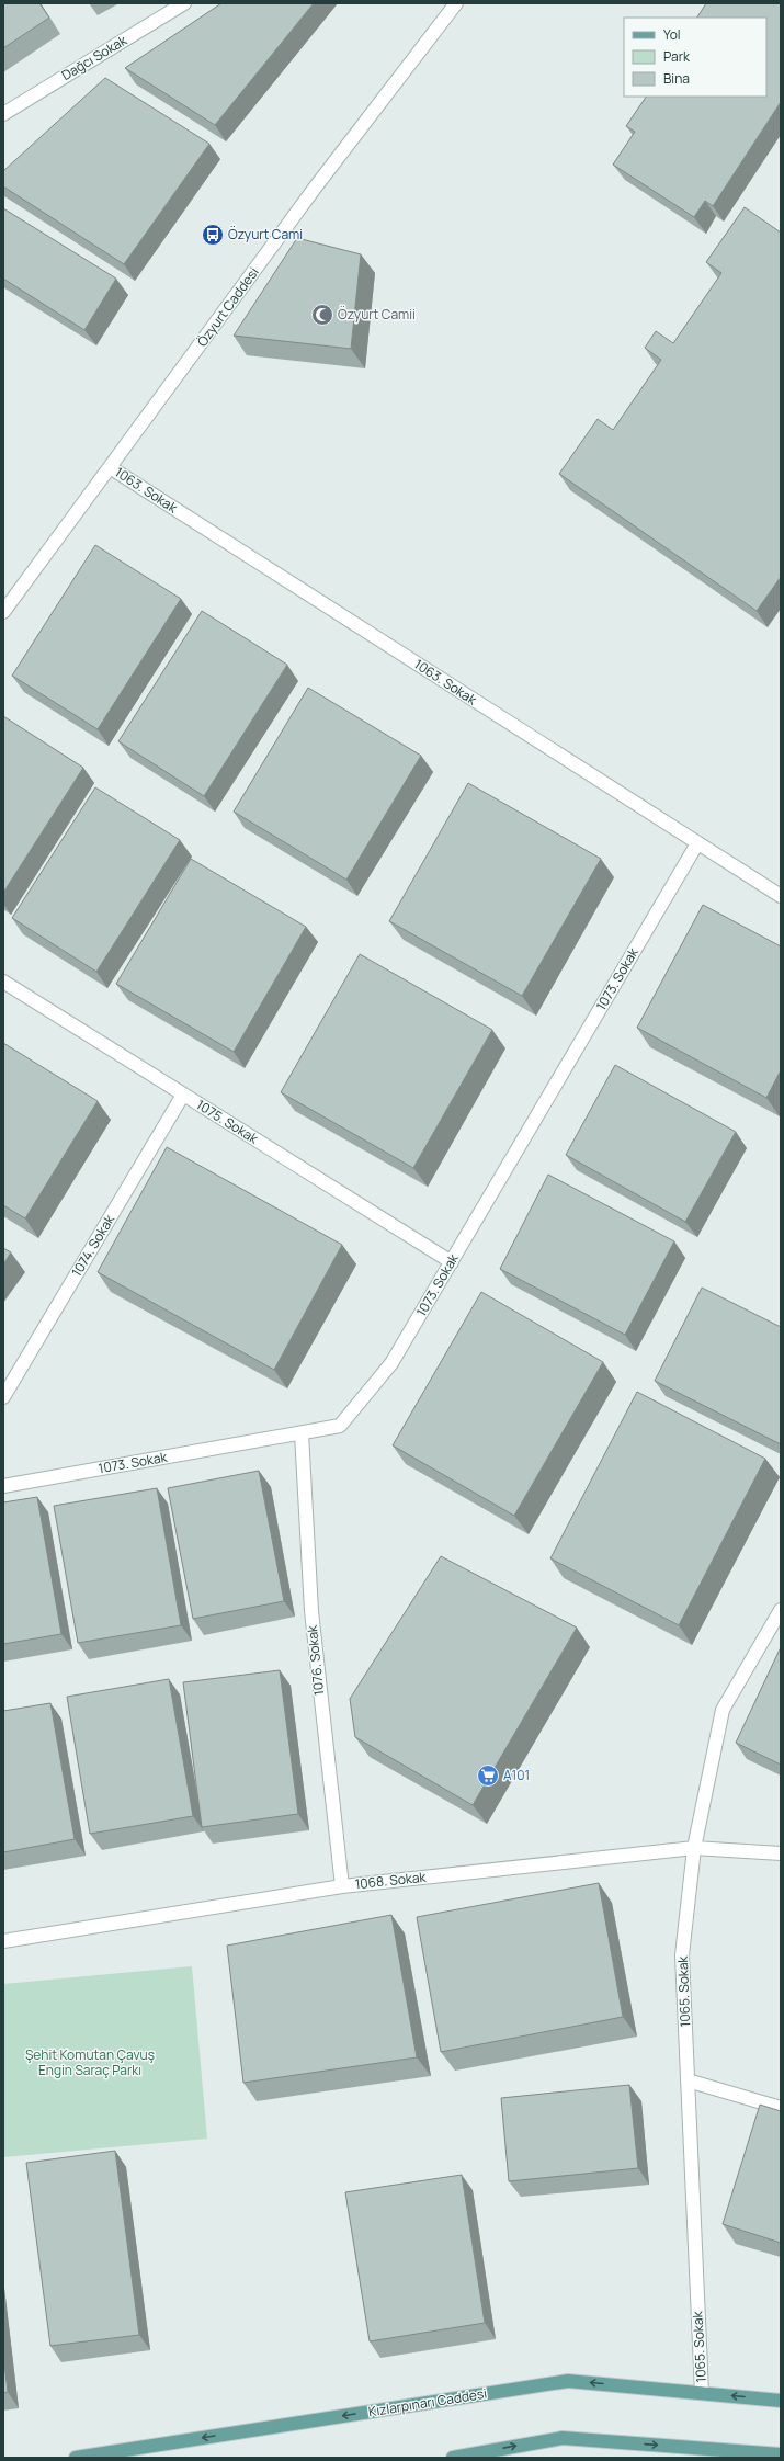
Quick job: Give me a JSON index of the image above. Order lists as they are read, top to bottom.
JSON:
{
  "streets": {
    "main road": ["Kızlarpınarı Caddesi"],
    "street": [
      "Dağcı Sokak",
      "Özyurt Caddesi",
      "1063. Sokak",
      "1073. Sokak",
      "1075. Sokak",
      "1074. Sokak",
      "1076. Sokak",
      "1068. Sokak",
      "1065. Sokak"
    ]
  },
  "crossings": [
    ["Özyurt Caddesi", "1063. Sokak"],
    ["1063. Sokak", "1073. Sokak"],
    ["1073. Sokak", "1075. Sokak"],
    ["1073. Sokak", "1076. Sokak"],
    ["1075. Sokak", "1074. Sokak"],
    ["1076. Sokak", "1068. Sokak"],
    ["1068. Sokak", "1065. Sokak"],
    ["1065. Sokak", "Kızlarpınarı Caddesi"]
  ],
  "parks": ["Şehit Komutan Çavuş Engin Saraç Parkı"],
  "places": {
    "bus stop": ["Özyurt Cami"],
    "mosque": ["Özyurt Camii"],
    "supermarket": ["A101"]
  },
  "legend": ["Yol", "Park", "Bina"]
}
